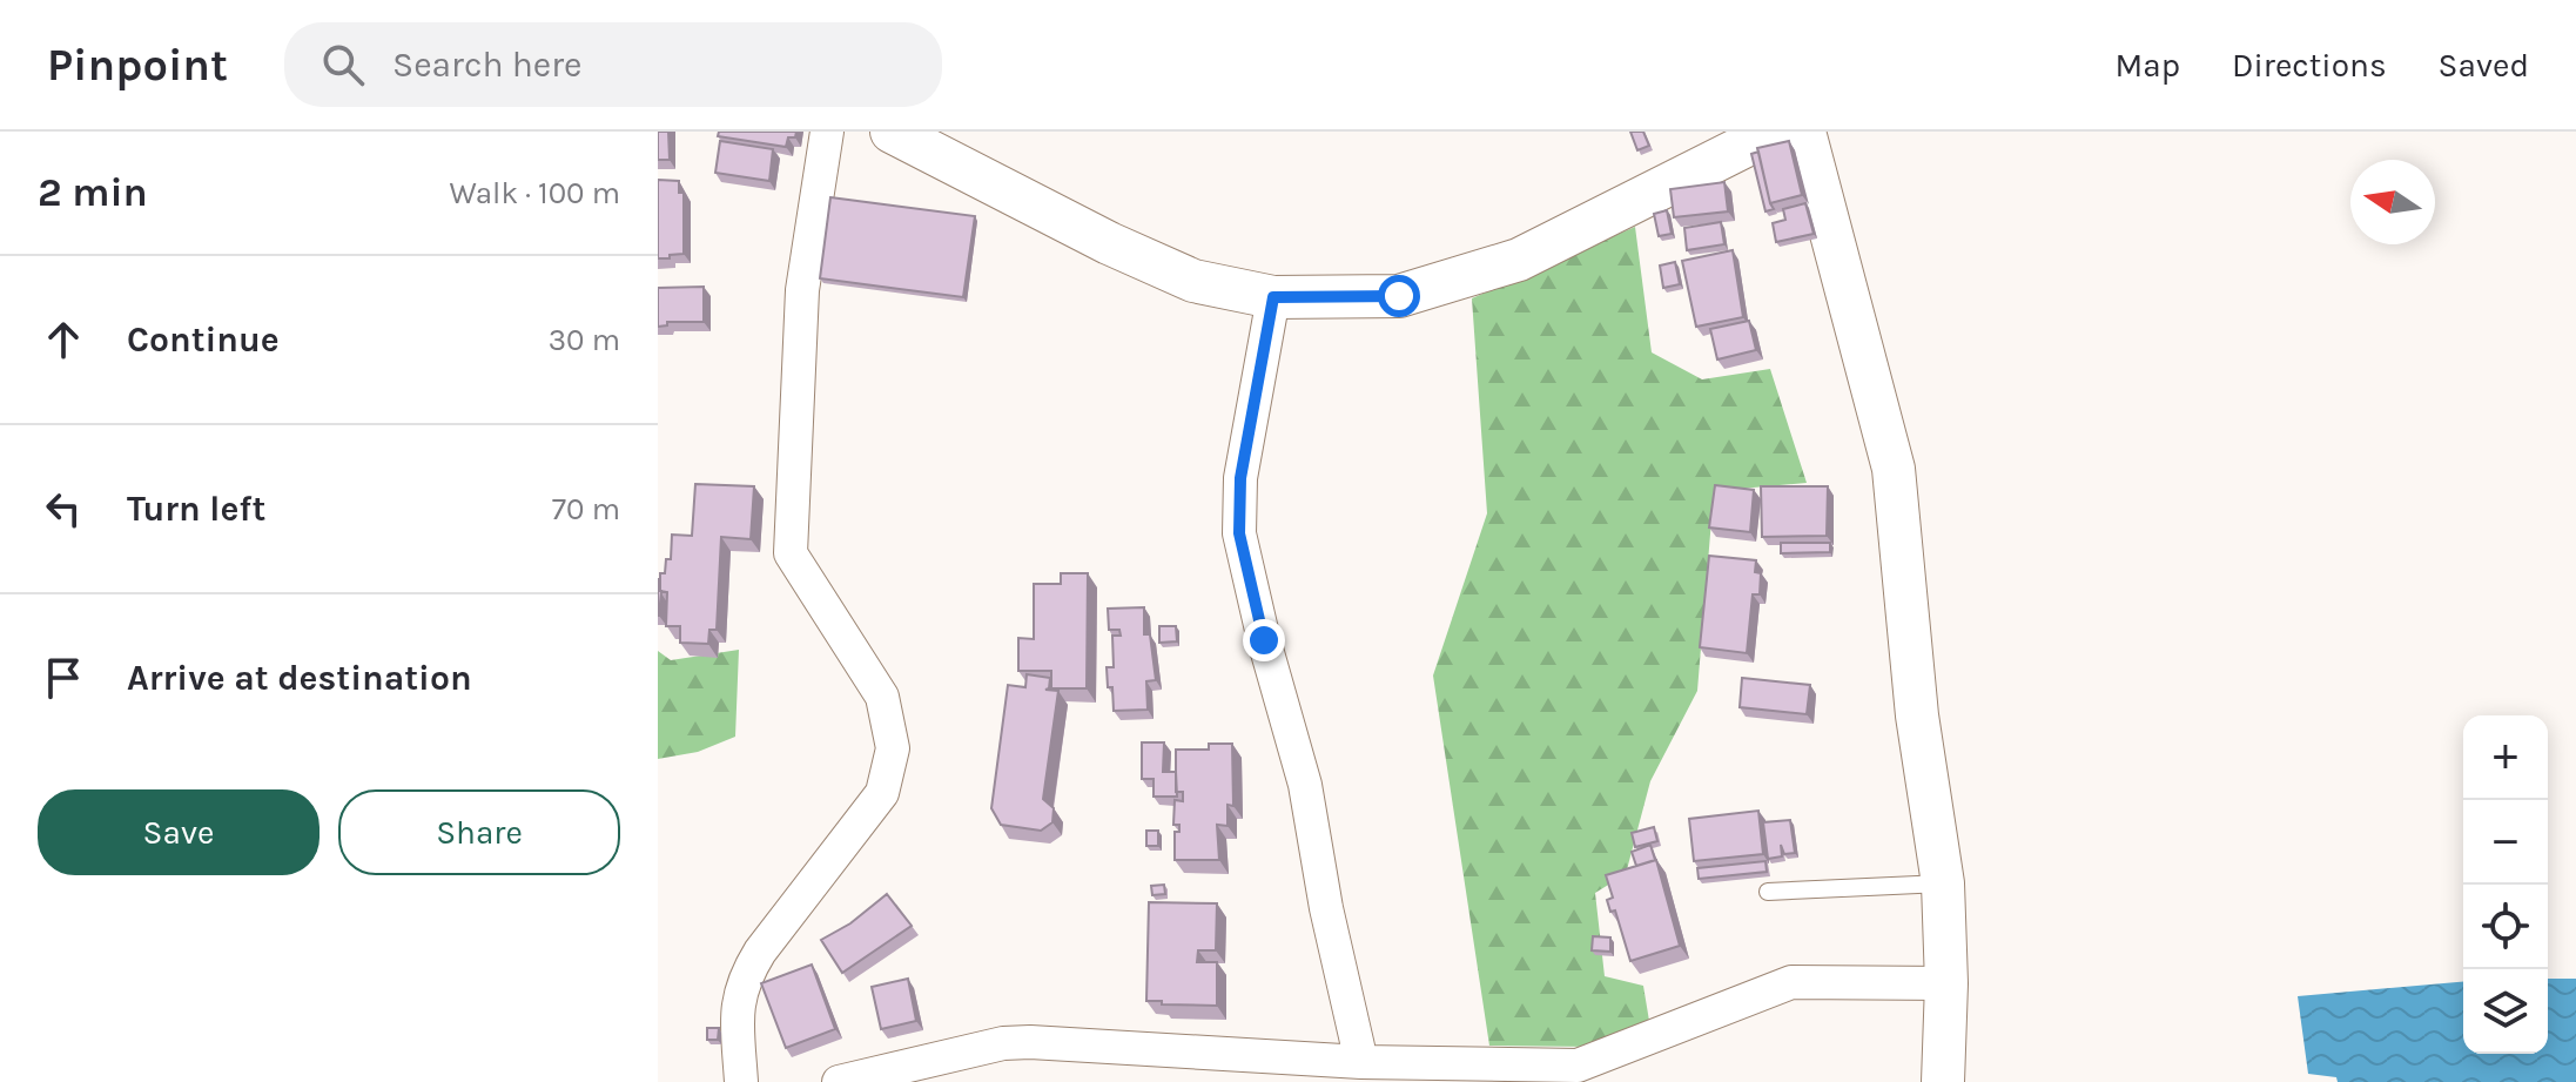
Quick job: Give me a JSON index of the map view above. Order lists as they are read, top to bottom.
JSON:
{
  "north": "left",
  "page": {
    "header": "Pinpoint",
    "search": "Search here",
    "nav": ["Map", "Directions", "Saved"],
    "heading": ["2 min", "Walk · 100 m"],
    "list": [
      ["Continue", "30 m"],
      ["Turn left", "70 m"],
      "Arrive at destination"
    ],
    "map_buttons": ["+", "−"],
    "buttons": ["Save", "Share"]
  }
}
